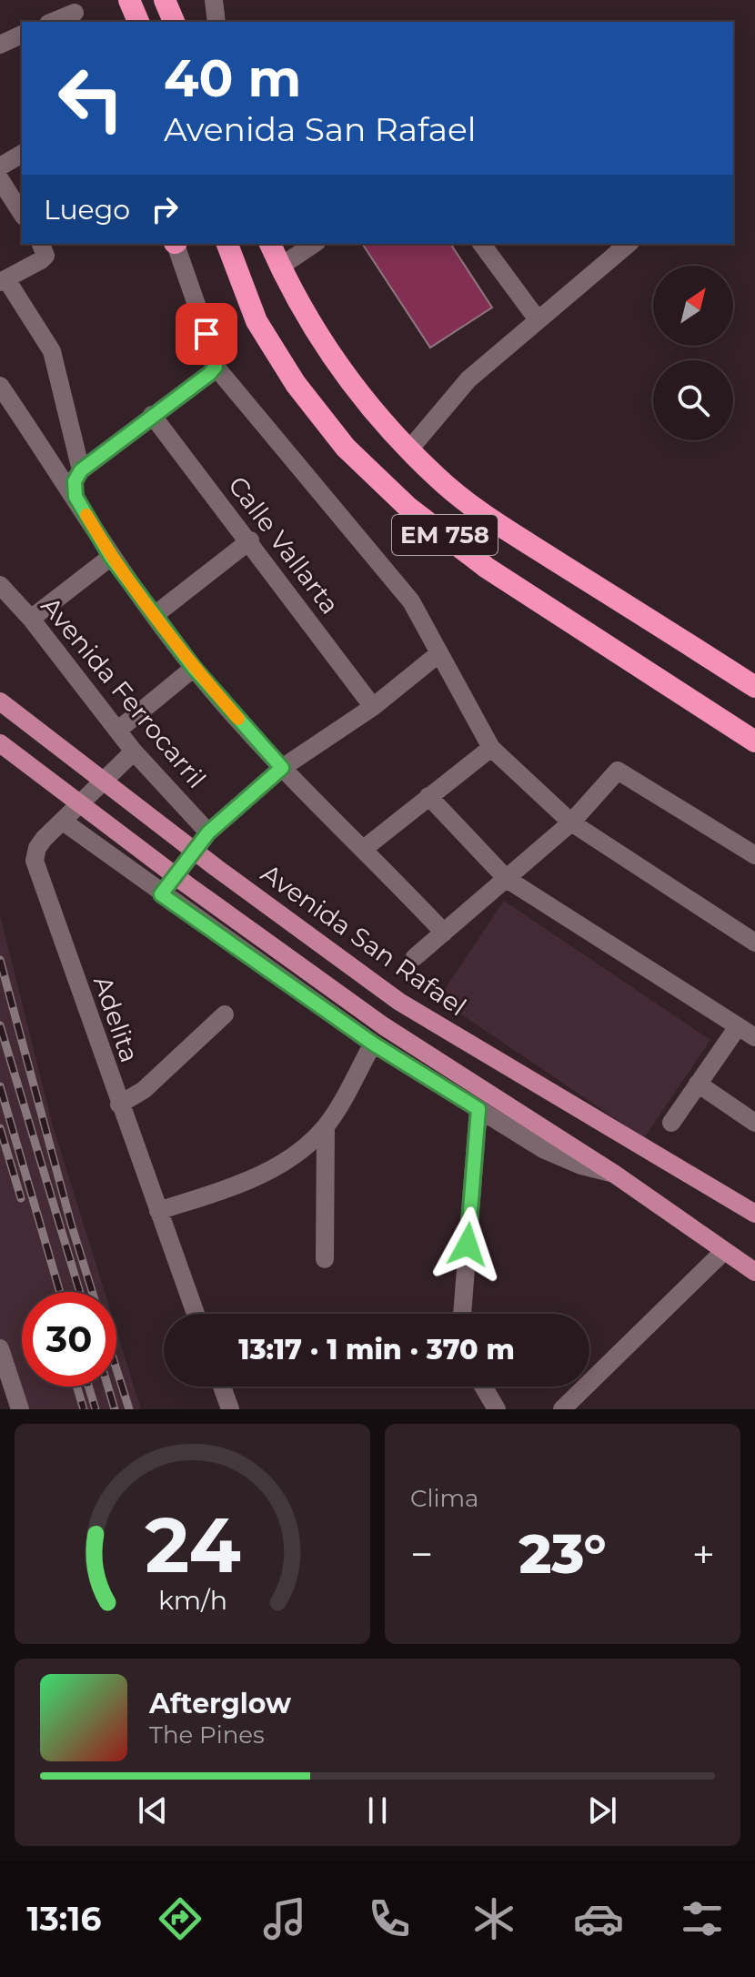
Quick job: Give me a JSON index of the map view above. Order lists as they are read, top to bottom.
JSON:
{
  "streets": {
    "highway": ["EM 758"],
    "main road": ["Avenida San Rafael"],
    "street": ["Calle Vallarta", "Avenida Ferrocarril", "Adelita"]
  },
  "north": "top right",
  "page": {
    "turn": ["40 m", "Avenida San Rafael"],
    "then": "Luego",
    "limit": "30",
    "trip": "13:17 · 1 min · 370 m",
    "tile": "Clima",
    "heat": ["−", "23°", "+"],
    "song": ["Afterglow", "The Pines"],
    "tabs": "13:16",
    "gauge": ["24", "km/h"]
  }
}
